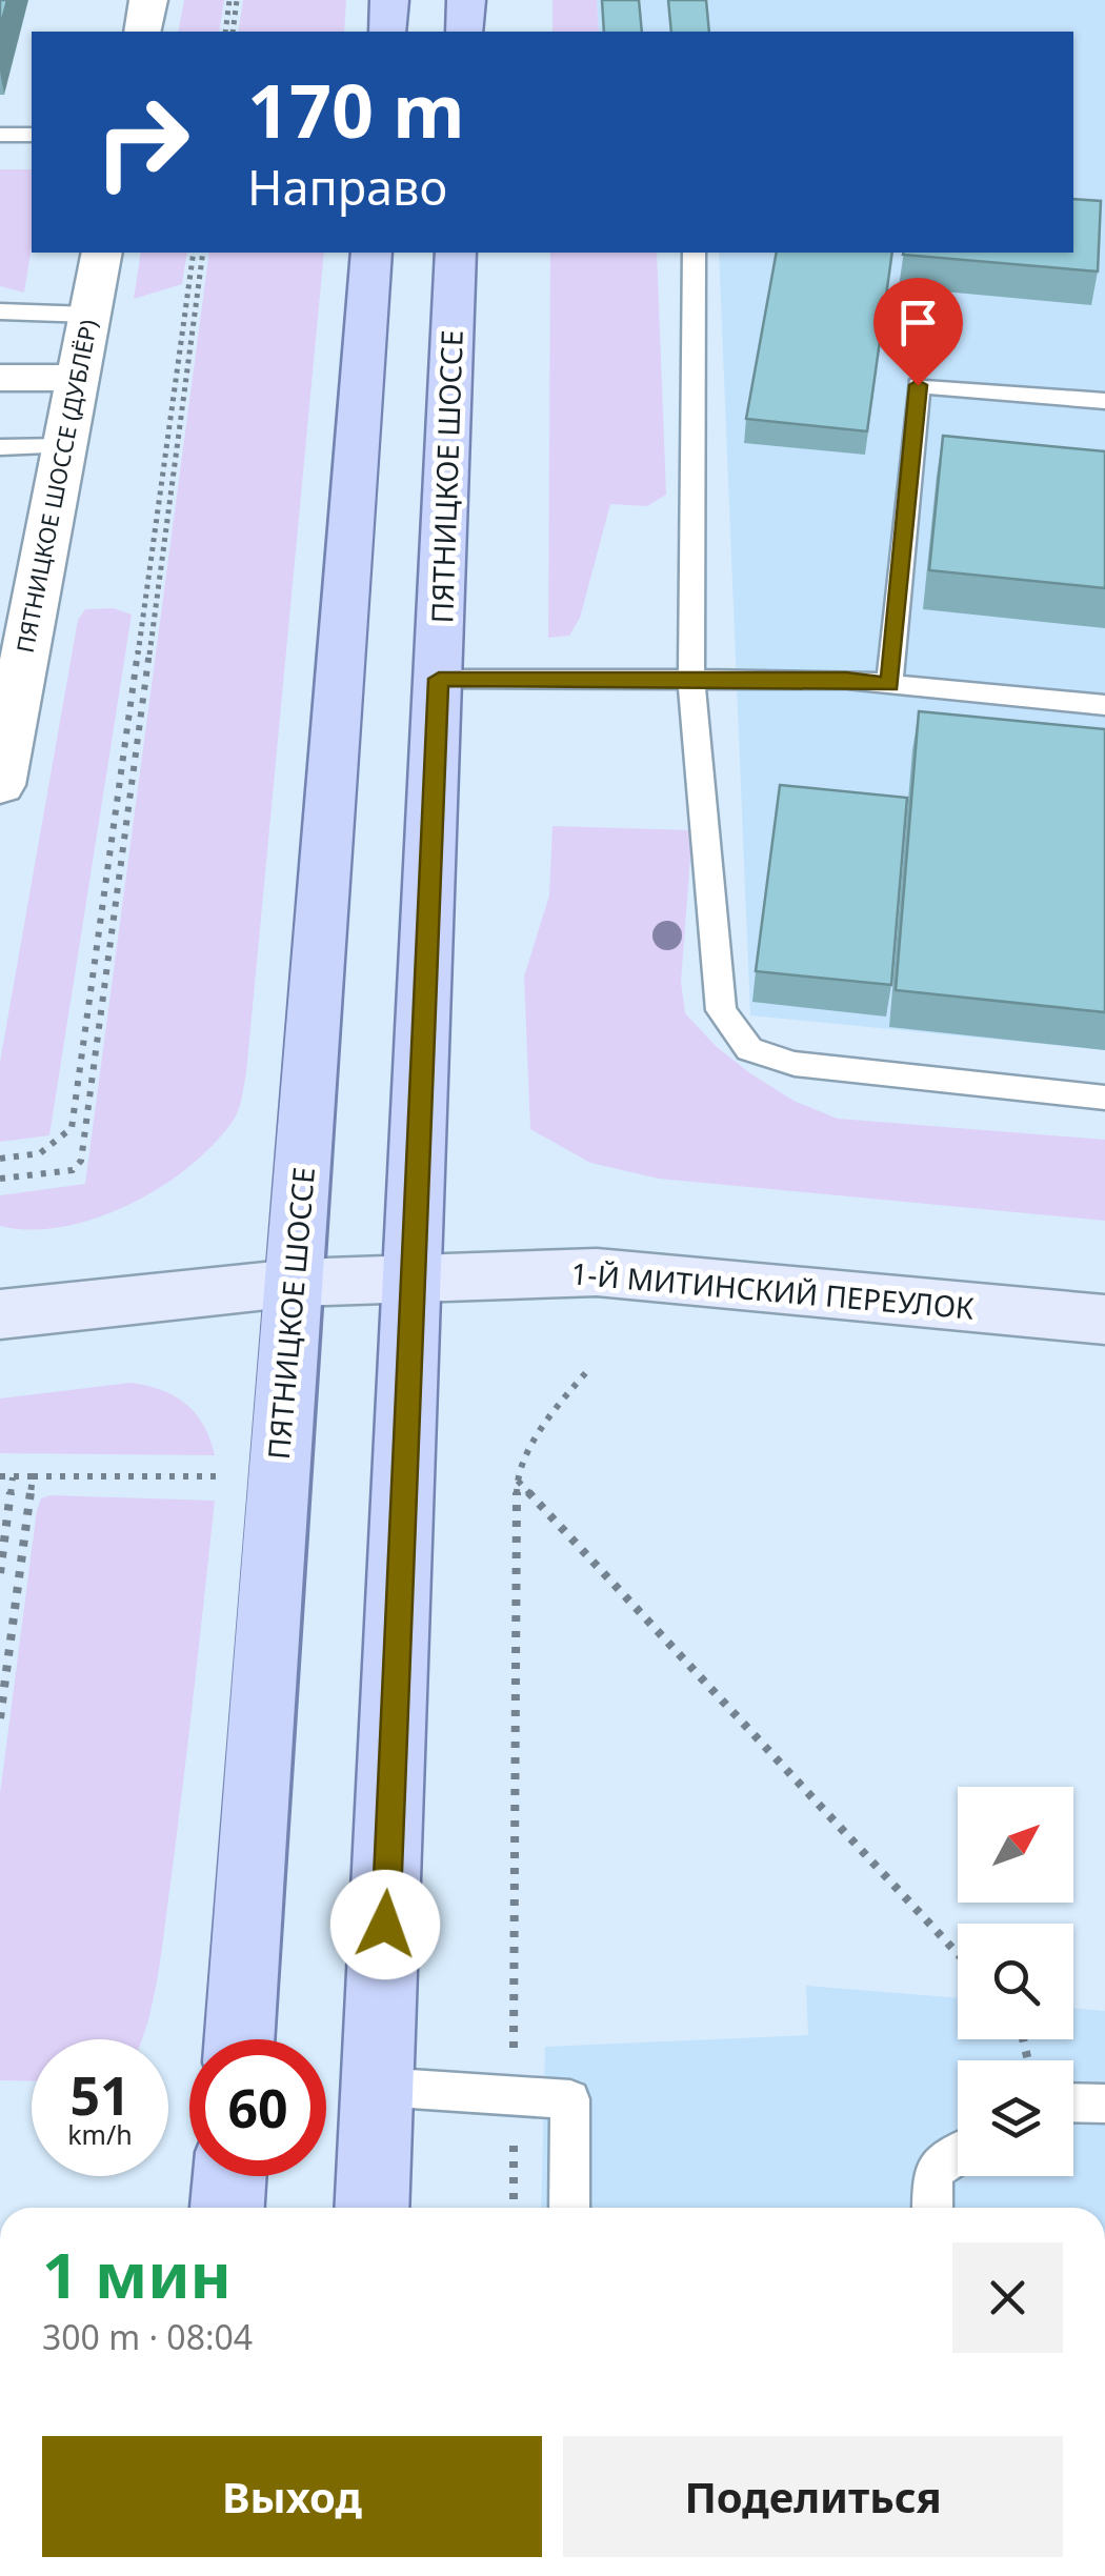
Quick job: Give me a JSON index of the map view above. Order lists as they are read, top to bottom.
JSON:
{
  "streets": {
    "main road": ["ПЯТНИЦКОЕ ШОССЕ", "1-Й МИТИНСКИЙ ПЕРЕУЛОК"],
    "street": ["ПЯТНИЦКОЕ ШОССЕ (ДУБЛЁР)"]
  },
  "crossings": [
    ["ПЯТНИЦКОЕ ШОССЕ", "1-Й МИТИНСКИЙ ПЕРЕУЛОК"]
  ],
  "north": "top right",
  "page": {
    "turn": ["170 m", "Направо"],
    "speed": "51 km/h",
    "limit": "60",
    "heading": ["1 мин", "300 m · 08:04"],
    "buttons": ["Выход", "Поделиться"]
  }
}
